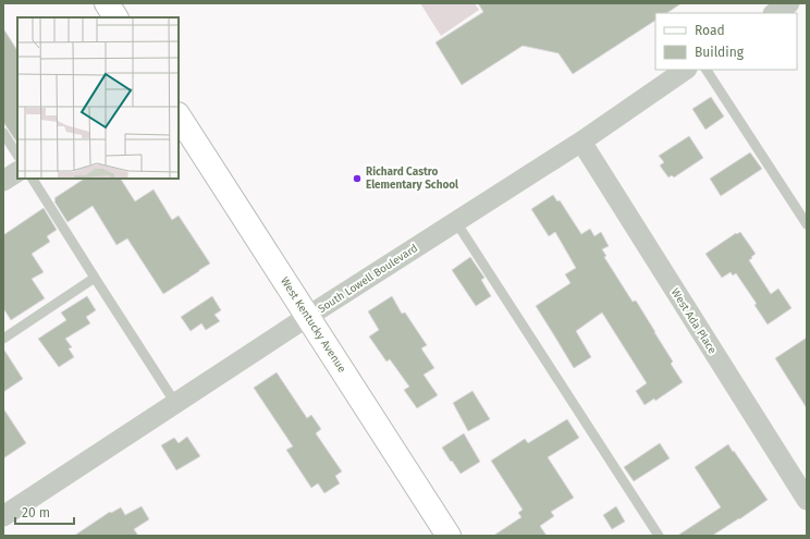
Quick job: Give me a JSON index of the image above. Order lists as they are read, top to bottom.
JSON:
{
  "streets": {
    "street": ["South Lowell Boulevard", "West Ada Place", "West Kentucky Avenue"]
  },
  "crossings": [
    ["South Lowell Boulevard", "West Ada Place"],
    ["South Lowell Boulevard", "West Kentucky Avenue"]
  ],
  "places": ["Richard Castro Elementary School"],
  "legend": ["Road", "Building"],
  "scale_bar": "20 m"
}
